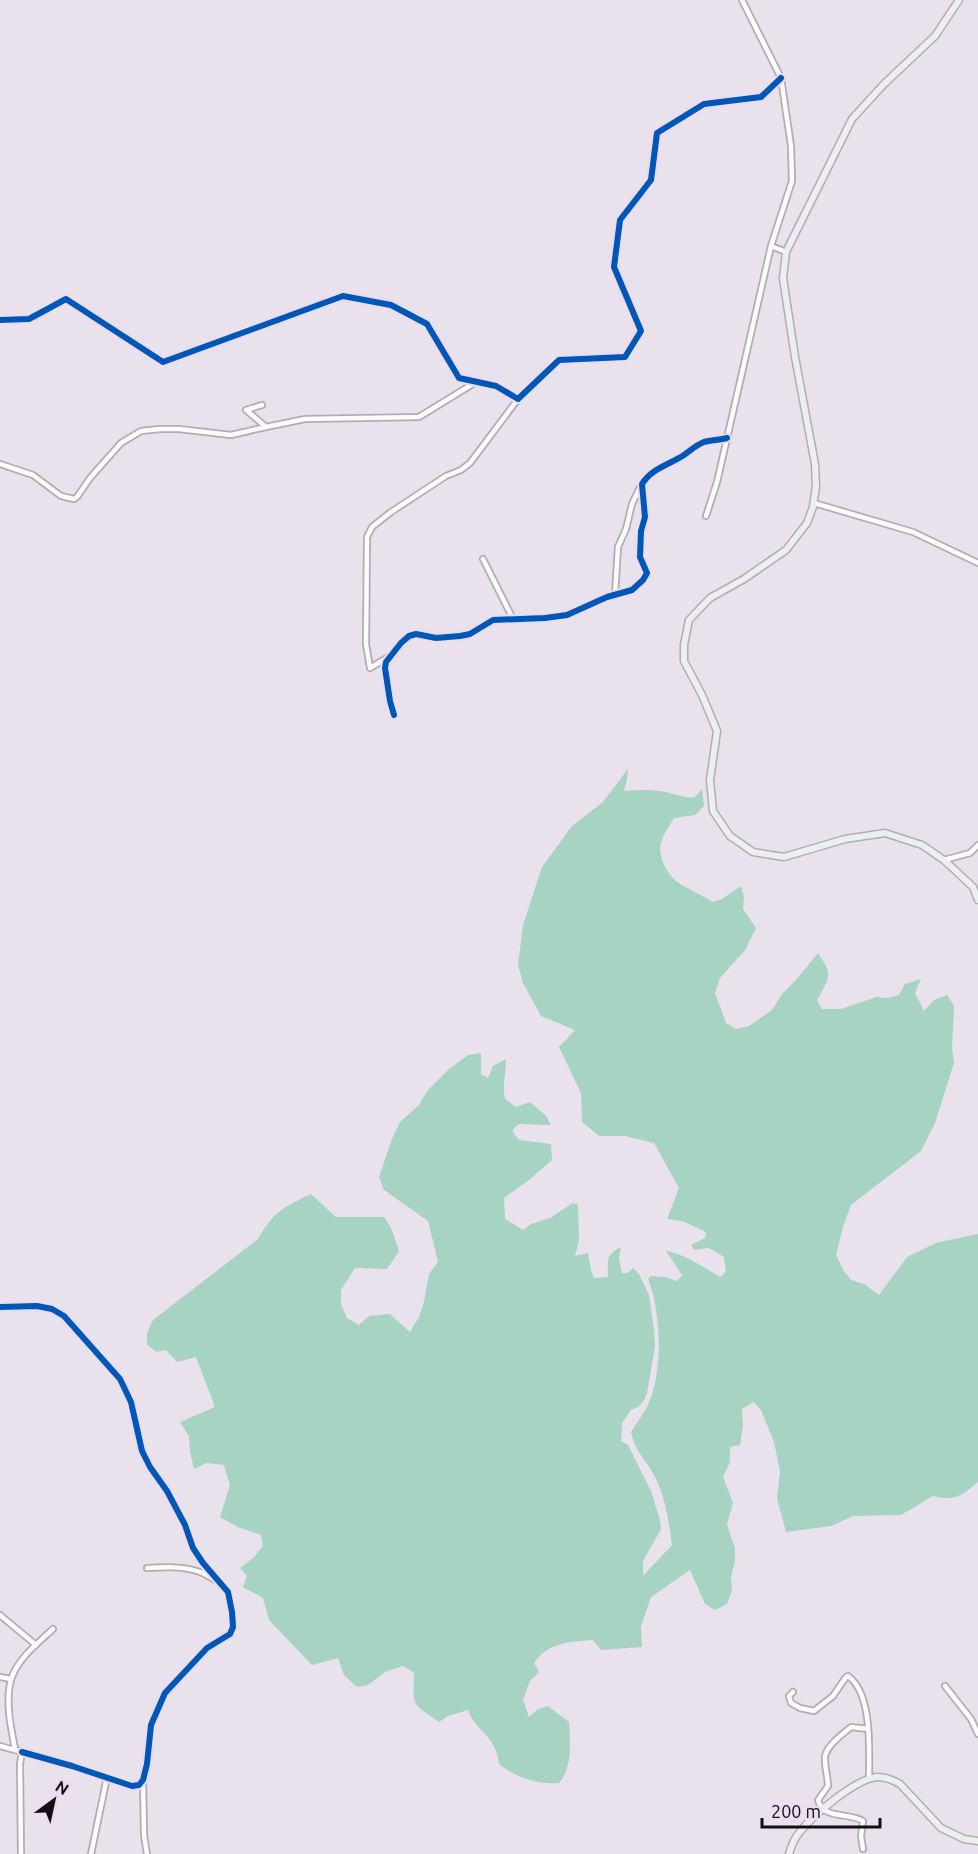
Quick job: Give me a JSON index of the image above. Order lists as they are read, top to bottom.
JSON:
{
  "scale_bar": "200 m",
  "north": "top right"
}
